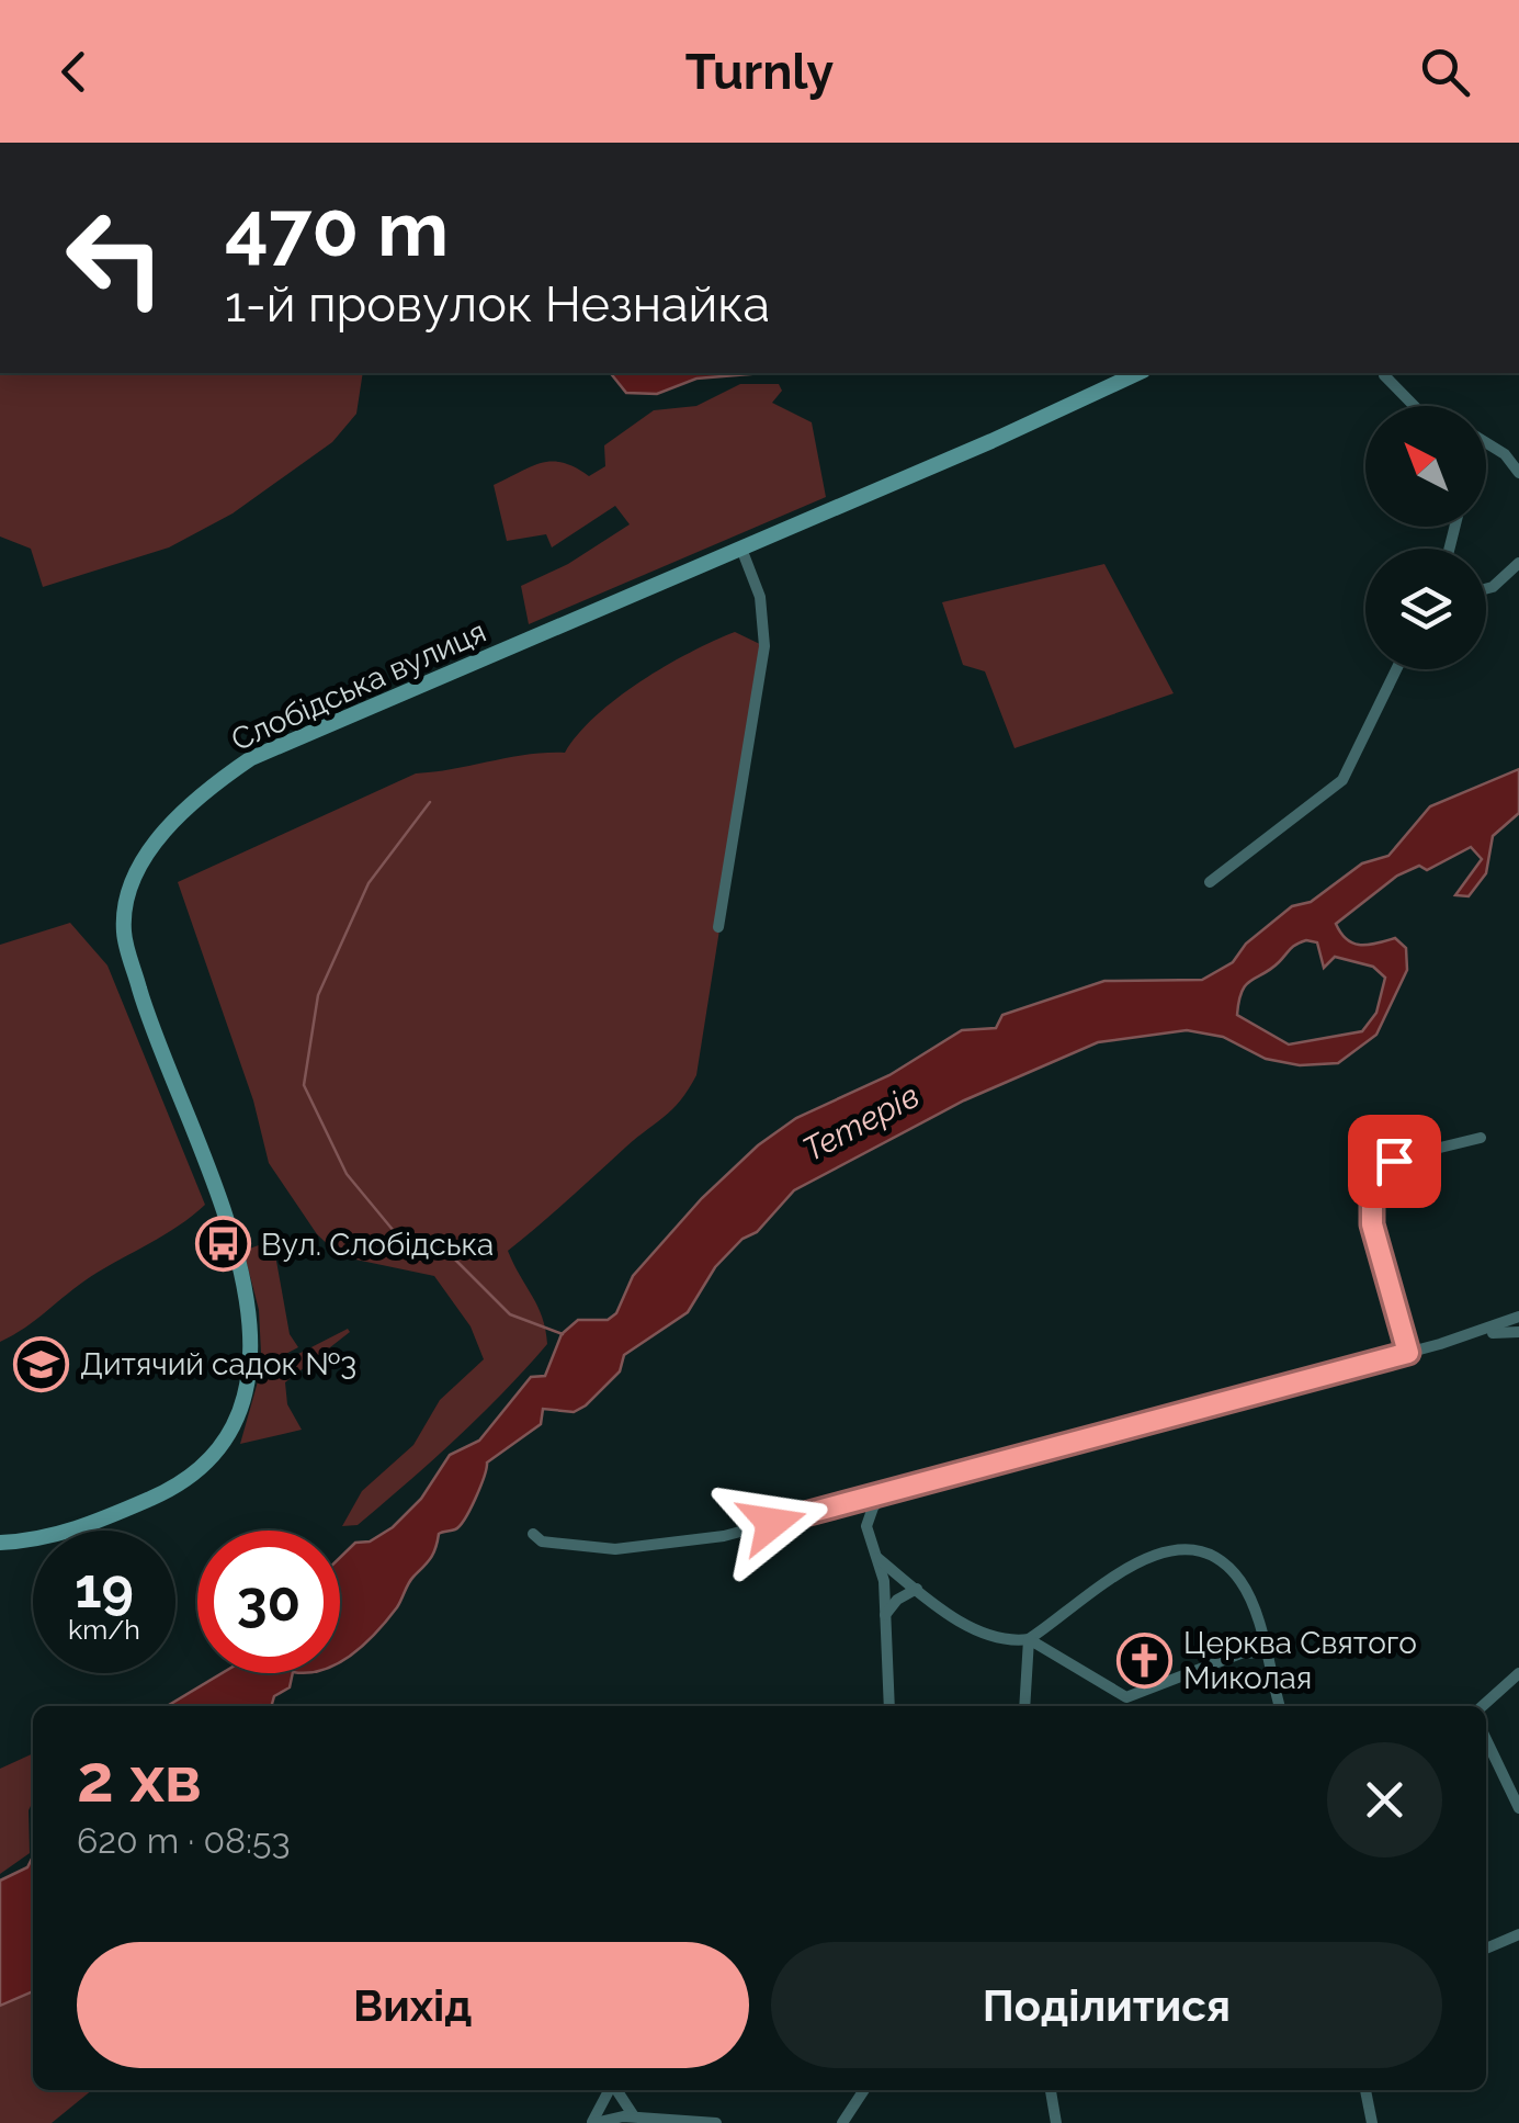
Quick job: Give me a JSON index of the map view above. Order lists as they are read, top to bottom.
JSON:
{
  "streets": {
    "street": ["Слобідська вулиця"]
  },
  "water": ["Тетерів"],
  "places": {
    "bus stop": ["Вул. Слобідська"],
    "school or university": ["Дитячий садок №3"],
    "church": ["Церква Святого Миколая"]
  },
  "north": "top left",
  "page": {
    "header": "Turnly",
    "turn": ["470 m", "1-й провулок Незнайка"],
    "speed": "19 km/h",
    "limit": "30",
    "heading": ["2 хв", "620 m · 08:53"],
    "buttons": ["Вихід", "Поділитися"]
  }
}
